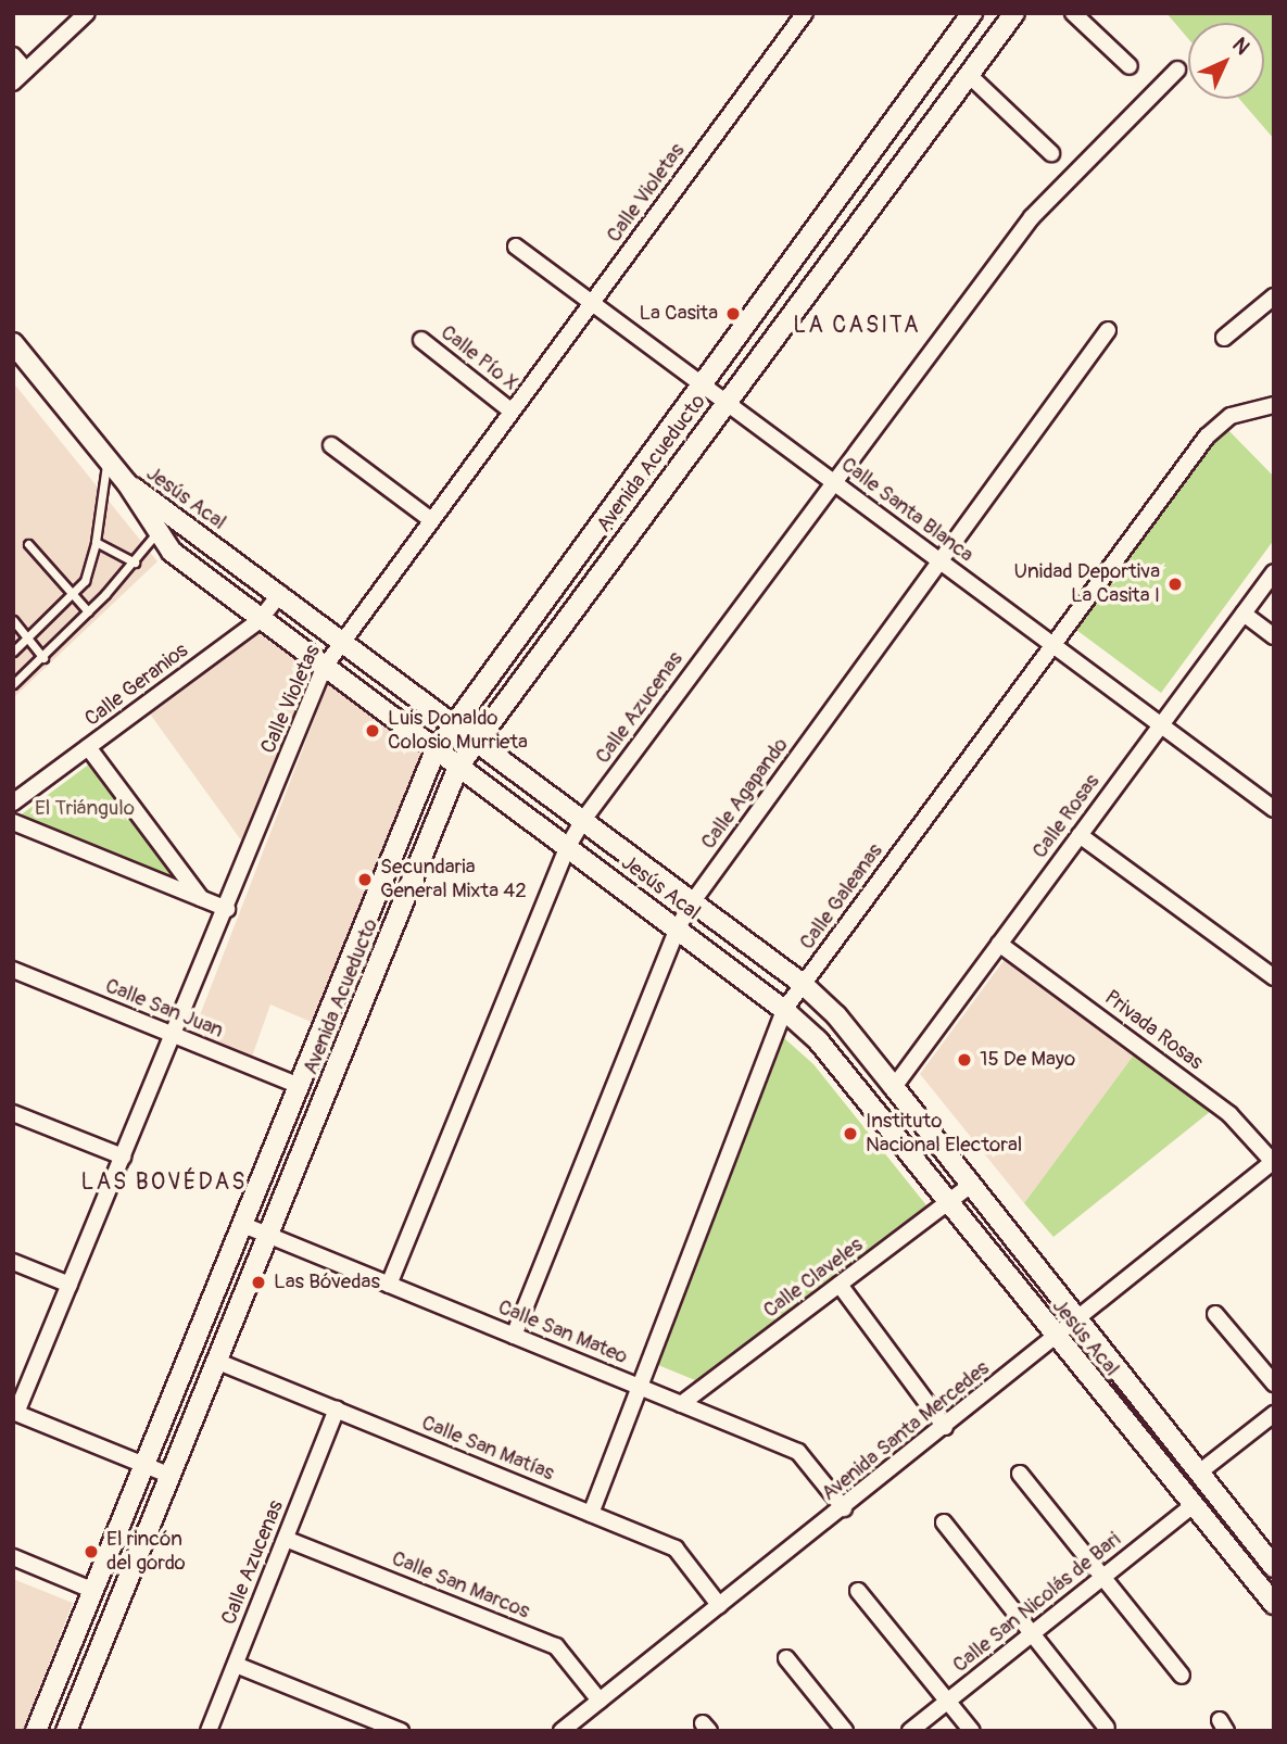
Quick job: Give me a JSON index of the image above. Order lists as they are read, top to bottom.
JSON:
{
  "streets": {
    "street": [
      "Calle Violetas",
      "Calle Pío X",
      "Avenida Acueducto",
      "Jesús Acal",
      "Calle Santa Blanca",
      "Calle Geranios",
      "Calle Azucenas",
      "Calle Agapando",
      "Calle Rosas",
      "Calle Galeanas",
      "Calle San Juan",
      "Privada Rosas",
      "Calle Claveles",
      "Calle San Mateo",
      "Avenida Santa Mercedes",
      "Calle San Matías",
      "Calle San Marcos",
      "Calle San Nicolás de Bari"
    ]
  },
  "crossings": [
    ["Calle Violetas", "Calle Pío X"],
    ["Calle Violetas", "Jesús Acal"],
    ["Calle Violetas", "Calle Santa Blanca"],
    ["Calle Violetas", "Calle San Juan"],
    ["Avenida Acueducto", "Jesús Acal"],
    ["Avenida Acueducto", "Calle Santa Blanca"],
    ["Avenida Acueducto", "Calle San Juan"],
    ["Avenida Acueducto", "Calle San Mateo"],
    ["Avenida Acueducto", "Calle San Matías"],
    ["Jesús Acal", "Calle Geranios"],
    ["Jesús Acal", "Calle Azucenas"],
    ["Jesús Acal", "Calle Agapando"],
    ["Jesús Acal", "Calle Rosas"],
    ["Jesús Acal", "Calle Galeanas"],
    ["Jesús Acal", "Calle Claveles"],
    ["Jesús Acal", "Avenida Santa Mercedes"],
    ["Jesús Acal", "Calle San Nicolás de Bari"],
    ["Calle Santa Blanca", "Calle Azucenas"],
    ["Calle Santa Blanca", "Calle Agapando"],
    ["Calle Santa Blanca", "Calle Rosas"],
    ["Calle Santa Blanca", "Calle Galeanas"],
    ["Calle Azucenas", "Calle San Mateo"],
    ["Calle Azucenas", "Calle San Matías"],
    ["Calle Azucenas", "Calle San Marcos"],
    ["Calle Agapando", "Calle San Mateo"],
    ["Calle Rosas", "Privada Rosas"],
    ["Calle Galeanas", "Calle San Mateo"],
    ["Calle Galeanas", "Calle San Matías"],
    ["Privada Rosas", "Avenida Santa Mercedes"],
    ["Calle Claveles", "Calle San Mateo"],
    ["Calle San Mateo", "Avenida Santa Mercedes"],
    ["Avenida Santa Mercedes", "Calle San Matías"],
    ["Avenida Santa Mercedes", "Calle San Marcos"]
  ],
  "districts": ["LA CASITA", "LAS BOVÉDAS"],
  "parks": ["El Triángulo"],
  "places": [
    "La Casita",
    "Unidad Deportiva La Casita I",
    "Luis Donaldo Colosio Murrieta",
    "Secundaria General Mixta 42",
    "15 De Mayo",
    "Instituto Nacional Electoral",
    "Las Bóvedas",
    "El rincón del gordo"
  ],
  "north": "top right"
}
